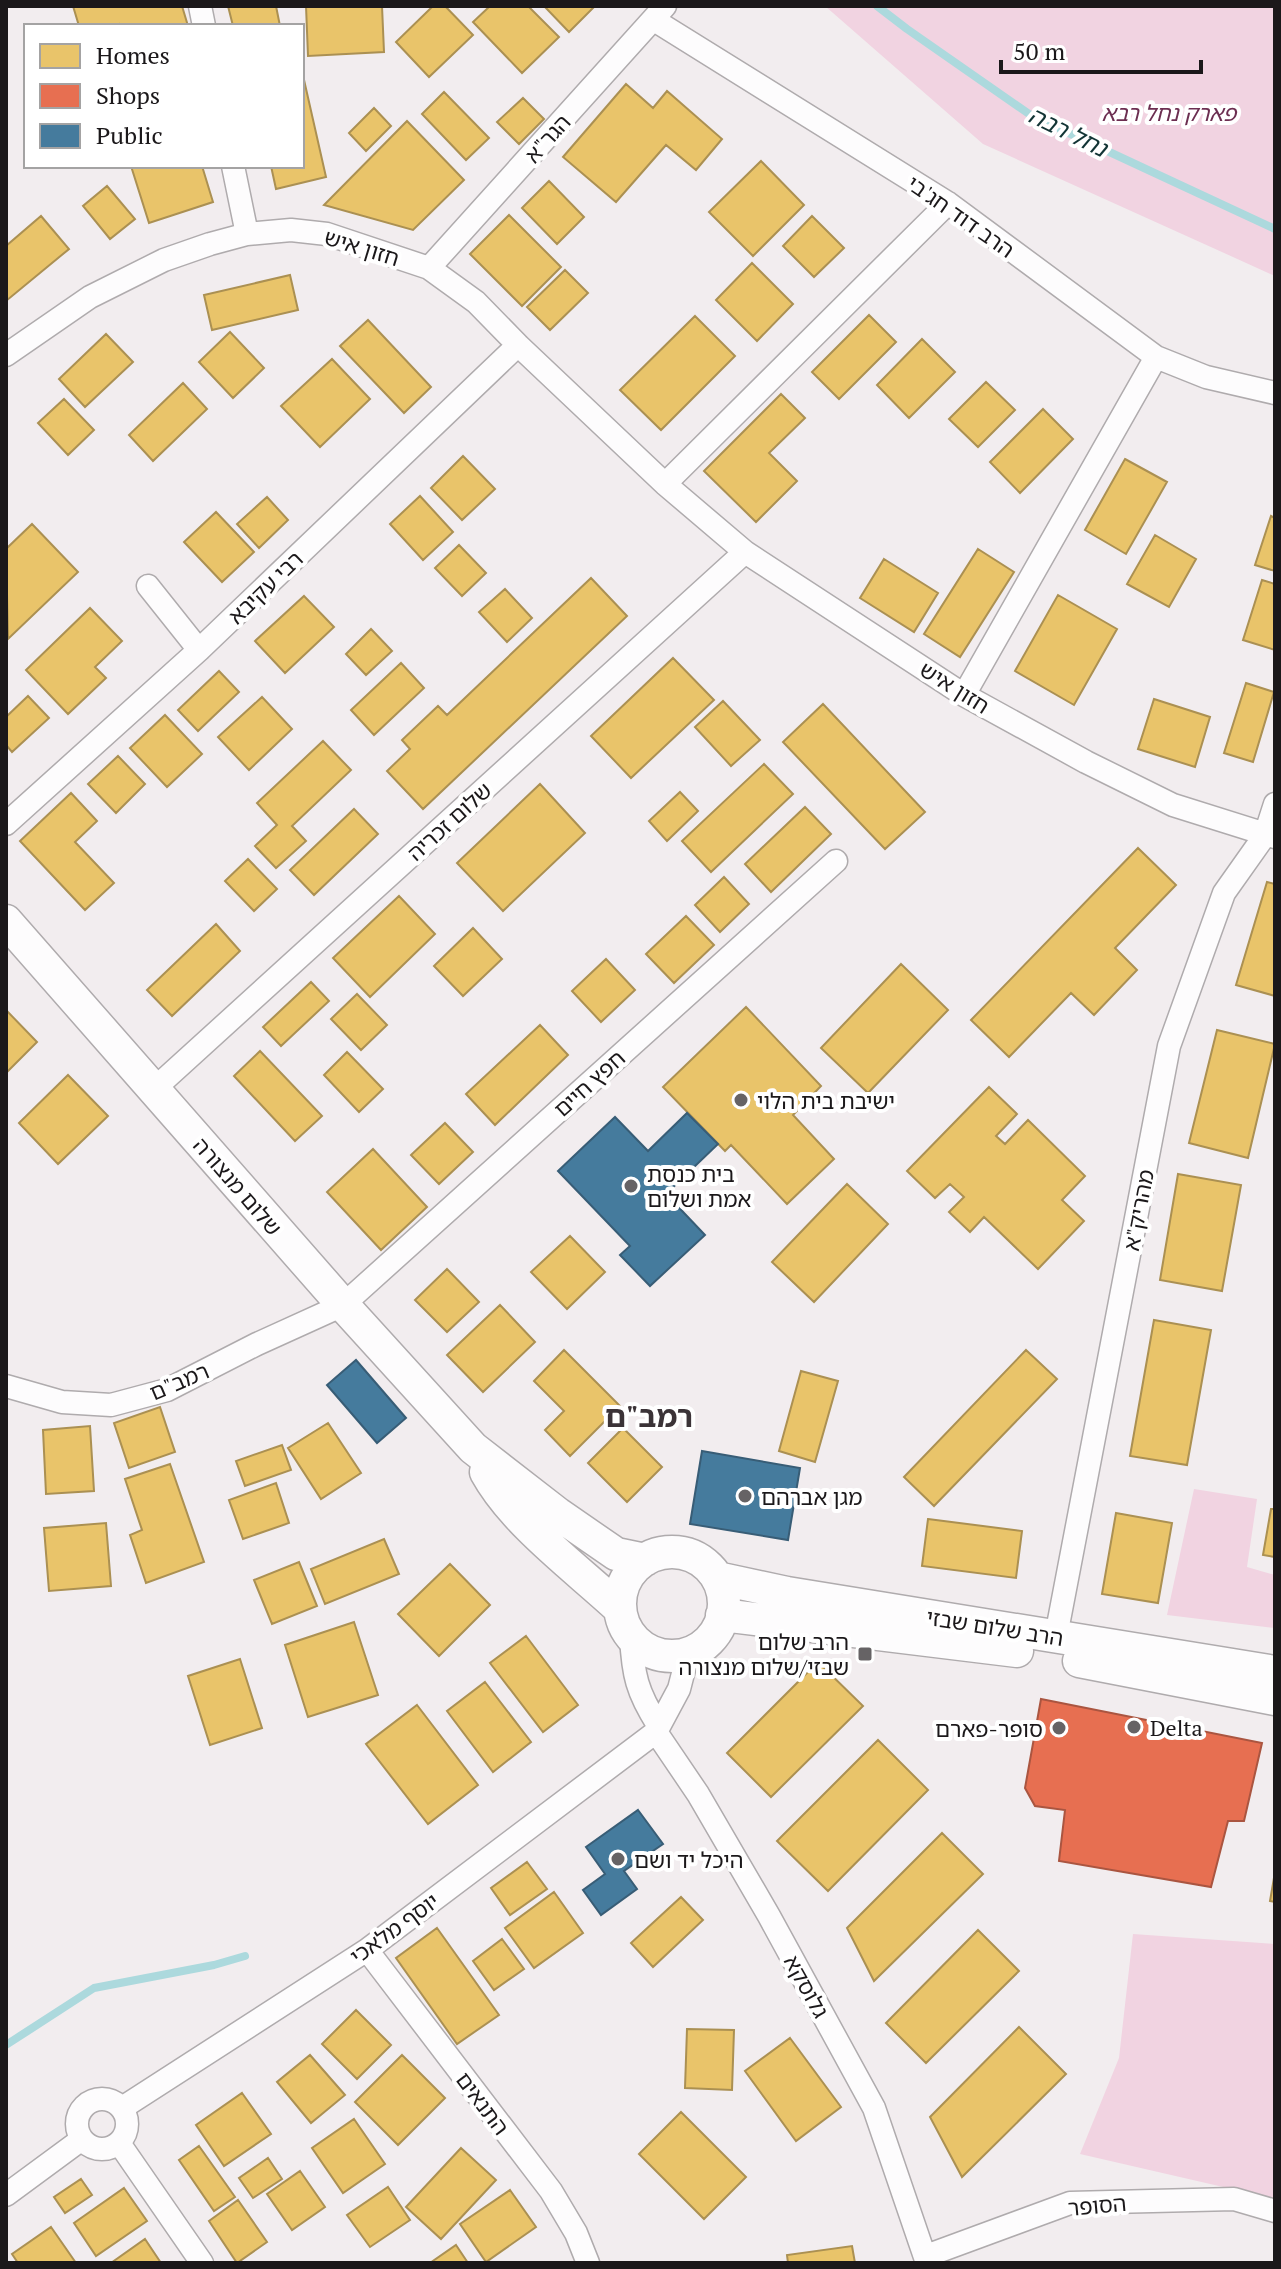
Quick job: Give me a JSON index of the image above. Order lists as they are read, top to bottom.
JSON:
{
  "streets": {
    "street": [
      "הגר\"א",
      "הרב דוד חג'בי",
      "חזון איש",
      "רבי עקיבא",
      "שלום זכריה",
      "חפץ חיים",
      "שלום מנצורה",
      "מהריק\"א",
      "רמב\"ם",
      "הרב שלום שבזי",
      "יוסף מלאכי",
      "גלוסקא",
      "התנאים",
      "הסופר"
    ]
  },
  "crossings": [
    ["הגר\"א", "הרב דוד חג'בי"],
    ["הגר\"א", "חזון איש"],
    ["חזון איש", "רבי עקיבא"],
    ["חזון איש", "שלום זכריה"],
    ["חזון איש", "מהריק\"א"],
    ["שלום זכריה", "שלום מנצורה"],
    ["חפץ חיים", "שלום מנצורה"],
    ["חפץ חיים", "רמב\"ם"],
    ["שלום מנצורה", "רמב\"ם"],
    ["שלום מנצורה", "הרב שלום שבזי"],
    ["שלום מנצורה", "גלוסקא"],
    ["מהריק\"א", "הרב שלום שבזי"],
    ["הרב שלום שבזי", "גלוסקא"],
    ["יוסף מלאכי", "גלוסקא"],
    ["יוסף מלאכי", "התנאים"],
    ["גלוסקא", "הסופר"]
  ],
  "districts": ["רמב\"ם"],
  "water": ["נחל רבה"],
  "parks": ["פארק נחל רבא"],
  "places": {
    "other": [
      "ישיבת בית הלוי",
      "בית כנסת אמת ושלום",
      "מגן אברהם",
      "Delta",
      "סופר-פארם",
      "היכל יד ושם"
    ],
    "transit": ["הרב שלום שבזי/שלום מנצורה"]
  },
  "legend": ["Homes", "Shops", "Public"],
  "scale_bar": "50 m"
}
